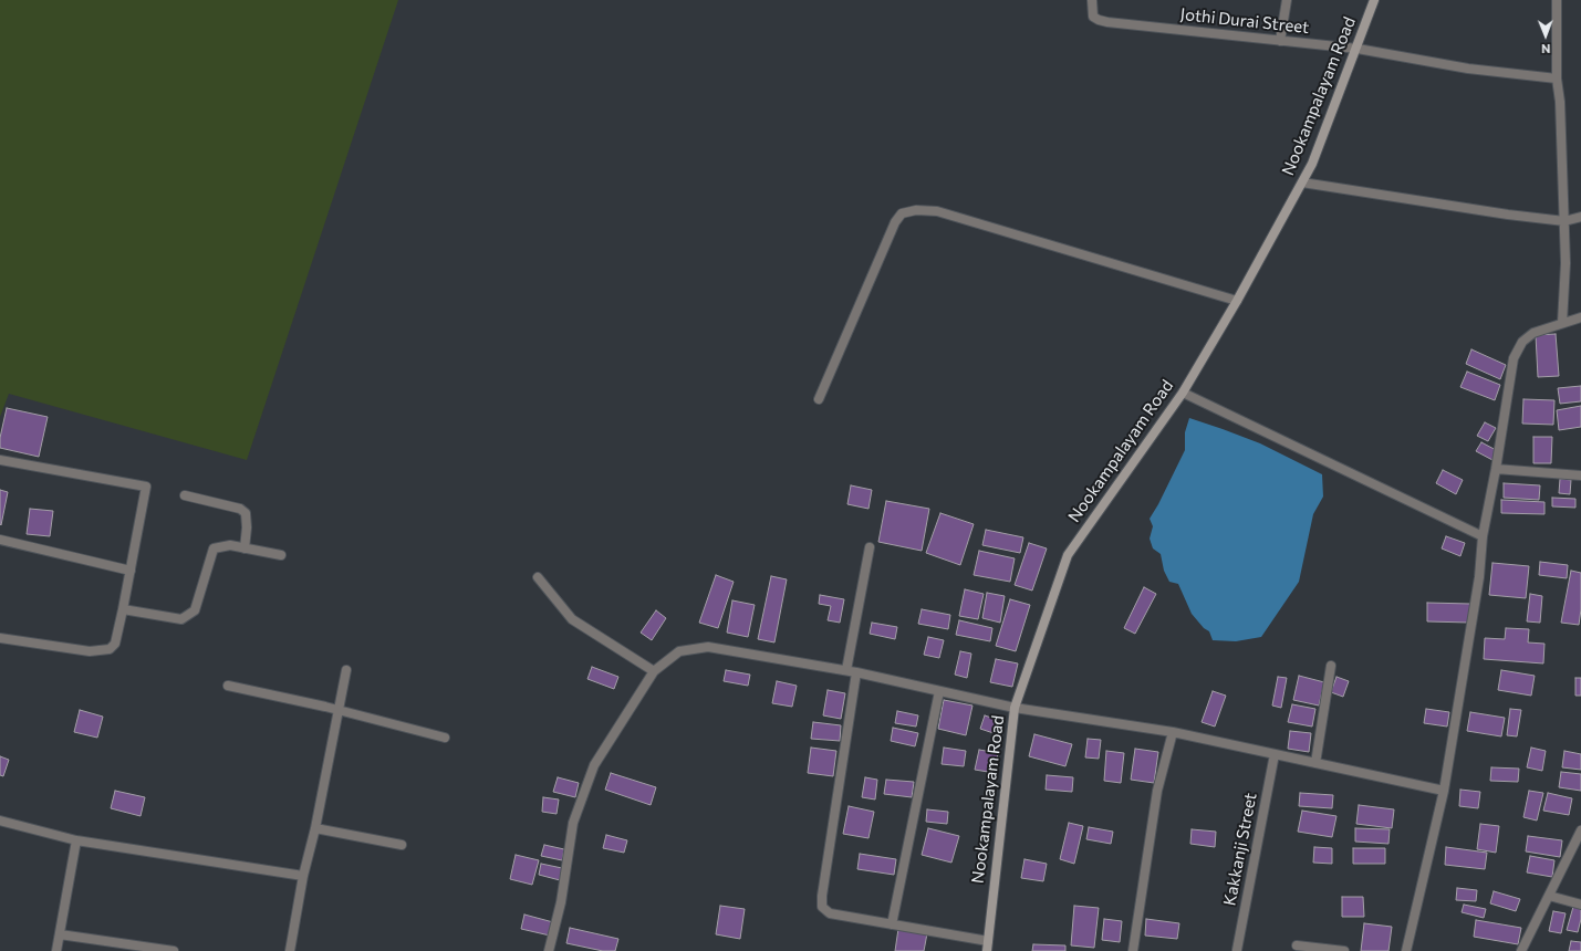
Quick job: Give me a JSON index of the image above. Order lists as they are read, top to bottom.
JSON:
{
  "streets": {
    "street": ["Jothi Durai Street", "Nookampalayam Road", "Kakkanji Street"]
  },
  "crossings": [
    ["Jothi Durai Street", "Nookampalayam Road"]
  ],
  "north": "bottom"
}
